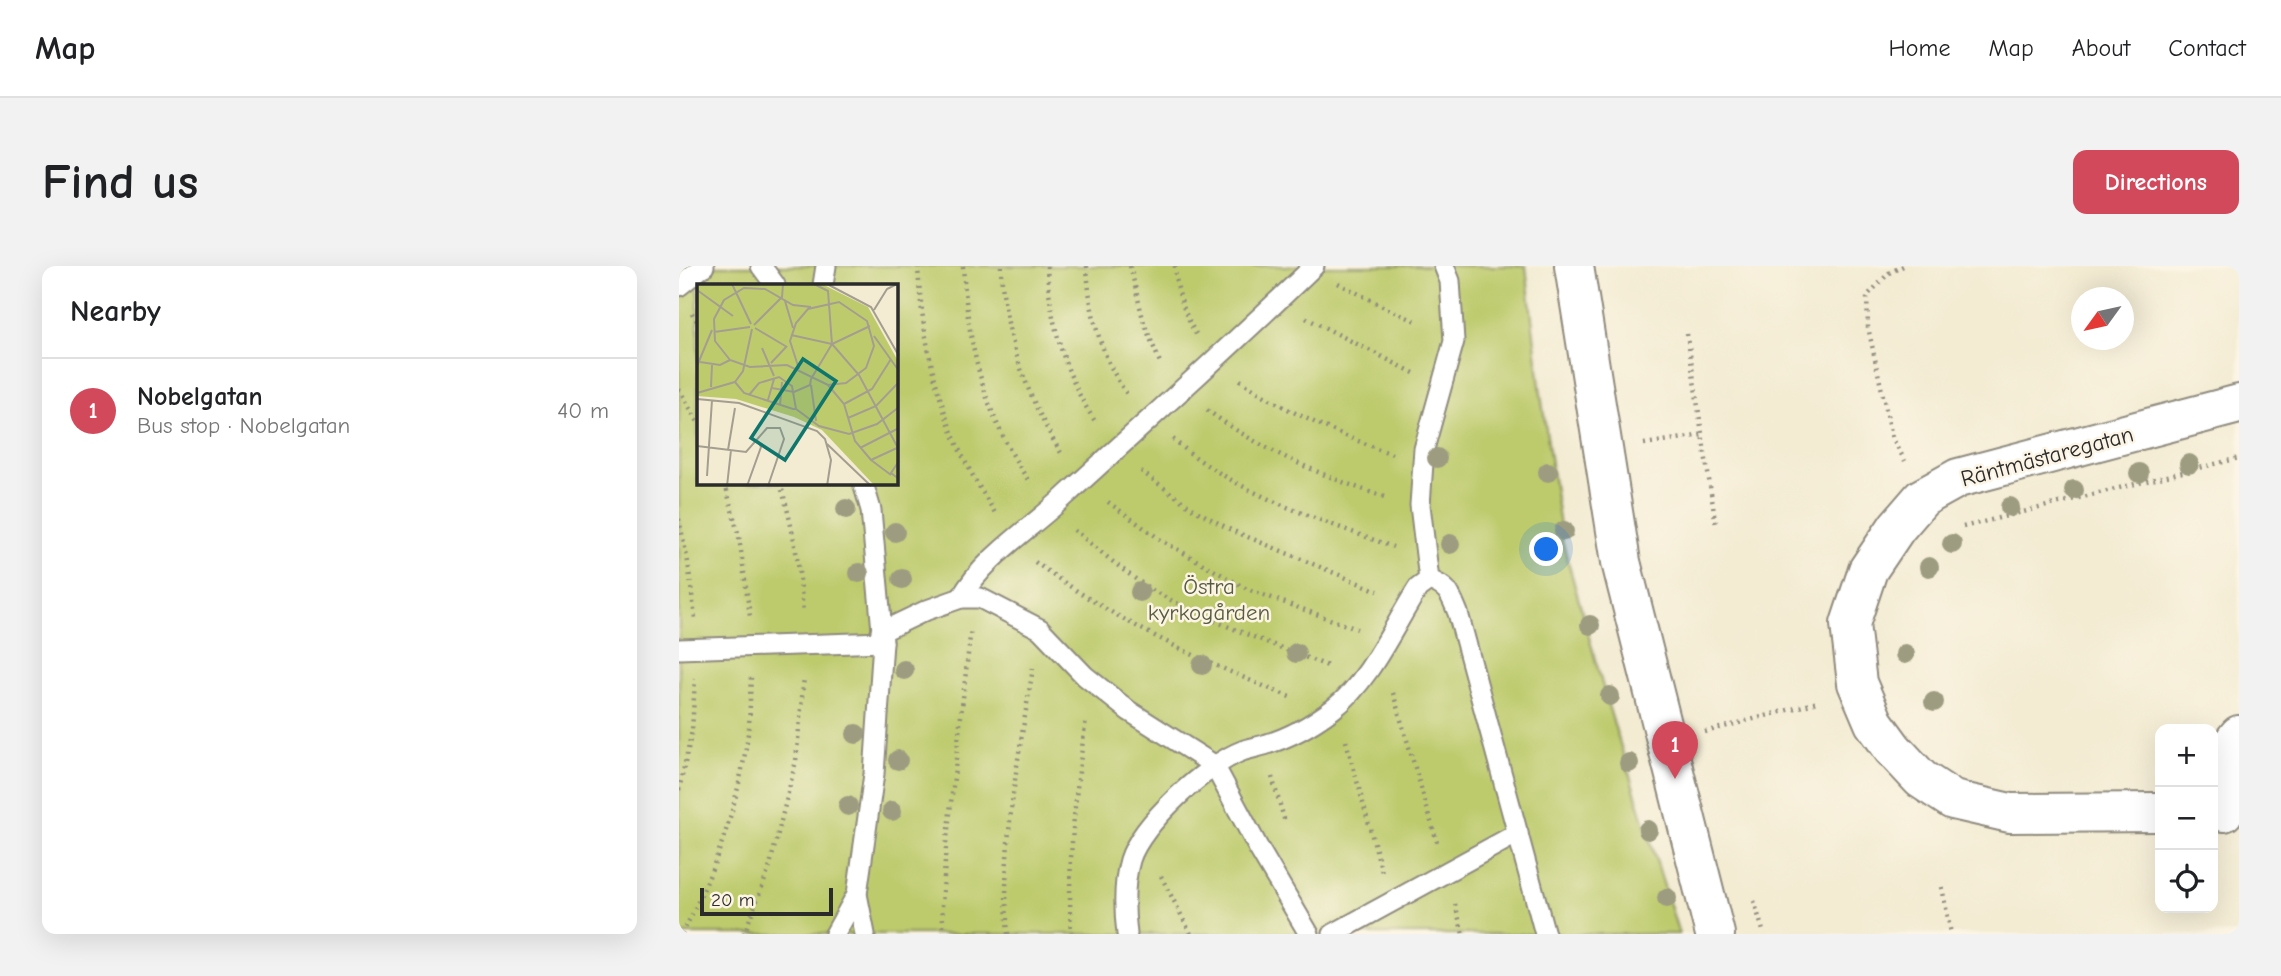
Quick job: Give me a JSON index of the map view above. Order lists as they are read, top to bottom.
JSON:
{
  "streets": {
    "street": ["Räntmästaregatan"]
  },
  "parks": ["Östra kyrkogården"],
  "scale_bar": "20 m",
  "north": "bottom left",
  "page": {
    "header": "Map",
    "nav": [
      "Home",
      "Map",
      "About",
      "Contact"
    ],
    "buttons": "Directions",
    "title": "Find us",
    "heading": "Nearby",
    "list": [
      {
        "mark": "1",
        "name": "Nobelgatan",
        "note": "Bus stop · Nobelgatan",
        "value": "40 m"
      }
    ],
    "pins": "1",
    "map_buttons": ["+", "−"],
    "scale": "20 m"
  }
}
